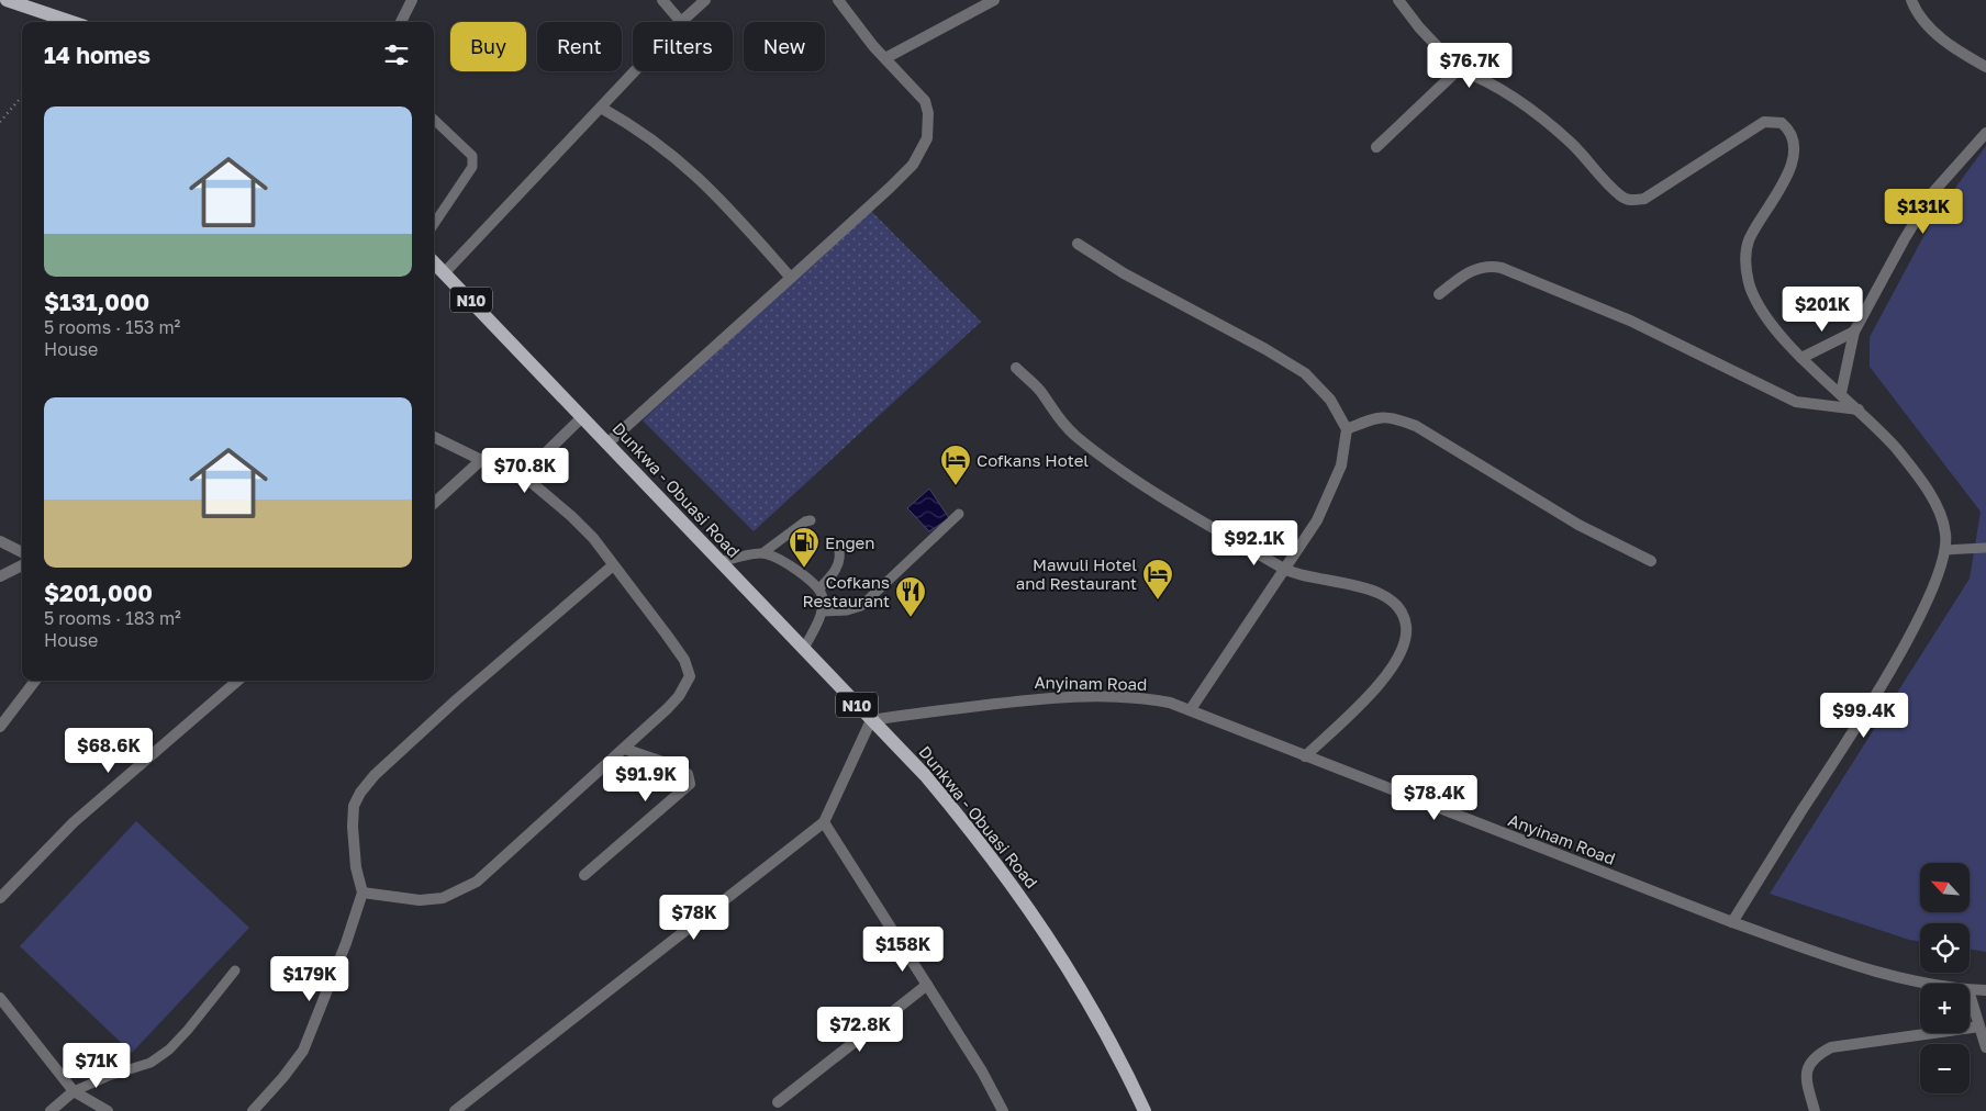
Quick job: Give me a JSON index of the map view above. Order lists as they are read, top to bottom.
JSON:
{
  "streets": {
    "main road": ["N10", "Dunkwa - Obuasi Road"],
    "street": ["Anyinam Road"]
  },
  "crossings": [
    ["N10", "Dunkwa - Obuasi Road"],
    ["Dunkwa - Obuasi Road", "Anyinam Road"]
  ],
  "places": {
    "hotel": ["Cofkans Hotel", "Mawuli Hotel and Restaurant"],
    "fuel station": ["Engen"],
    "restaurant": ["Cofkans Restaurant"]
  },
  "north": "top left",
  "page": {
    "chip": [
      "Buy",
      "Rent",
      "Filters",
      "New"
    ],
    "heading": "14 homes",
    "price": [
      "$76.7K",
      "$131K",
      "$201K",
      "$70.8K",
      "$92.1K",
      "$99.4K",
      "$68.6K",
      "$91.9K",
      "$78.4K",
      "$78K",
      "$158K",
      "$179K",
      "$72.8K",
      "$71K"
    ],
    "list": [
      {
        "name": "$131,000",
        "note": "5 rooms · 153 m² · House"
      },
      {
        "name": "$201,000",
        "note": "5 rooms · 183 m² · House"
      }
    ],
    "map_buttons": ["+", "−"]
  }
}
